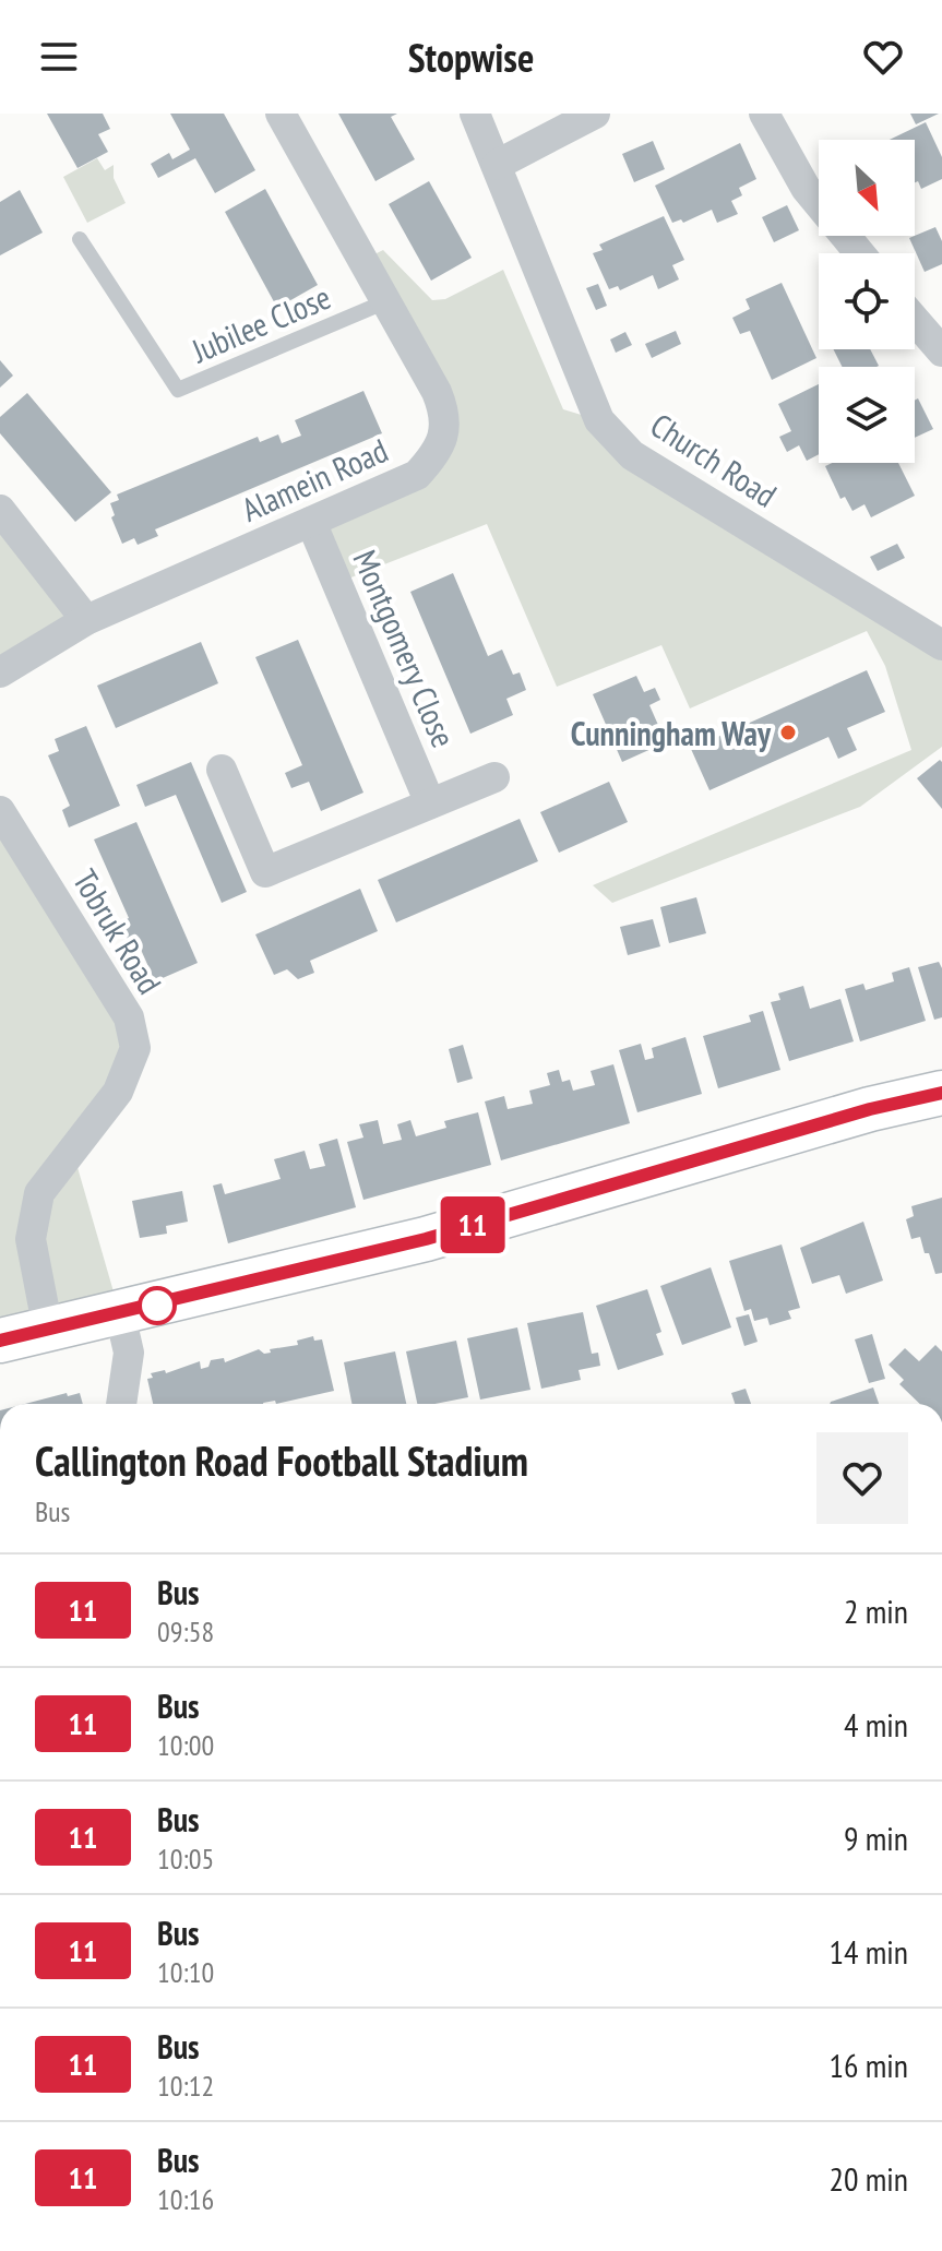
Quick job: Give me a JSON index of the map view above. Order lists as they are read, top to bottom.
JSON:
{
  "streets": {
    "street": [
      "Church Road",
      "Alamein Road",
      "Montgomery Close",
      "Tobruk Road"
    ],
    "lane": ["Jubilee Close"]
  },
  "crossings": [
    ["Jubilee Close", "Alamein Road"],
    ["Alamein Road", "Montgomery Close"]
  ],
  "places": ["Cunningham Way"],
  "lines": ["bus line 11"],
  "north": "bottom right",
  "page": {
    "header": "Stopwise",
    "on_map": "11",
    "heading": ["Callington Road Football Stadium", "Bus"],
    "list": [
      {
        "mark": "11",
        "name": "Bus",
        "note": "09:58",
        "value": "2 min"
      },
      {
        "mark": "11",
        "name": "Bus",
        "note": "10:00",
        "value": "4 min"
      },
      {
        "mark": "11",
        "name": "Bus",
        "note": "10:05",
        "value": "9 min"
      },
      {
        "mark": "11",
        "name": "Bus",
        "note": "10:10",
        "value": "14 min"
      },
      {
        "mark": "11",
        "name": "Bus",
        "note": "10:12",
        "value": "16 min"
      },
      {
        "mark": "11",
        "name": "Bus",
        "note": "10:16",
        "value": "20 min"
      }
    ]
  }
}
